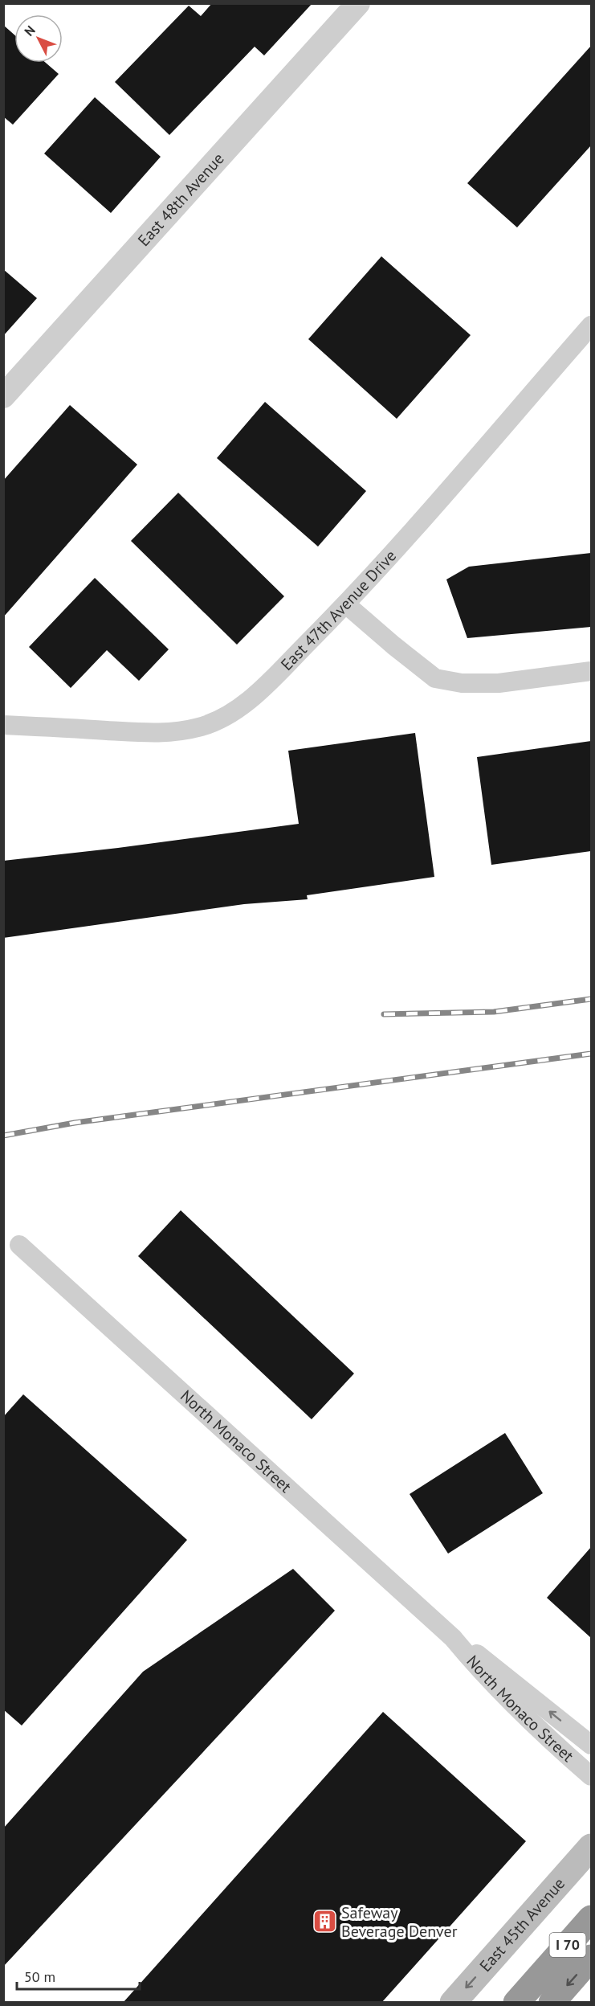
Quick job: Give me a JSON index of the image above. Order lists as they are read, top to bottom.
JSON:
{
  "streets": {
    "highway": ["I 70"],
    "main road": ["East 45th Avenue"],
    "street": ["East 48th Avenue", "East 47th Avenue Drive", "North Monaco Street"]
  },
  "one_way": ["East 45th Avenue"],
  "places": {
    "building": ["Safeway Beverage Denver"]
  },
  "scale_bar": "50 m",
  "north": "top left"
}
